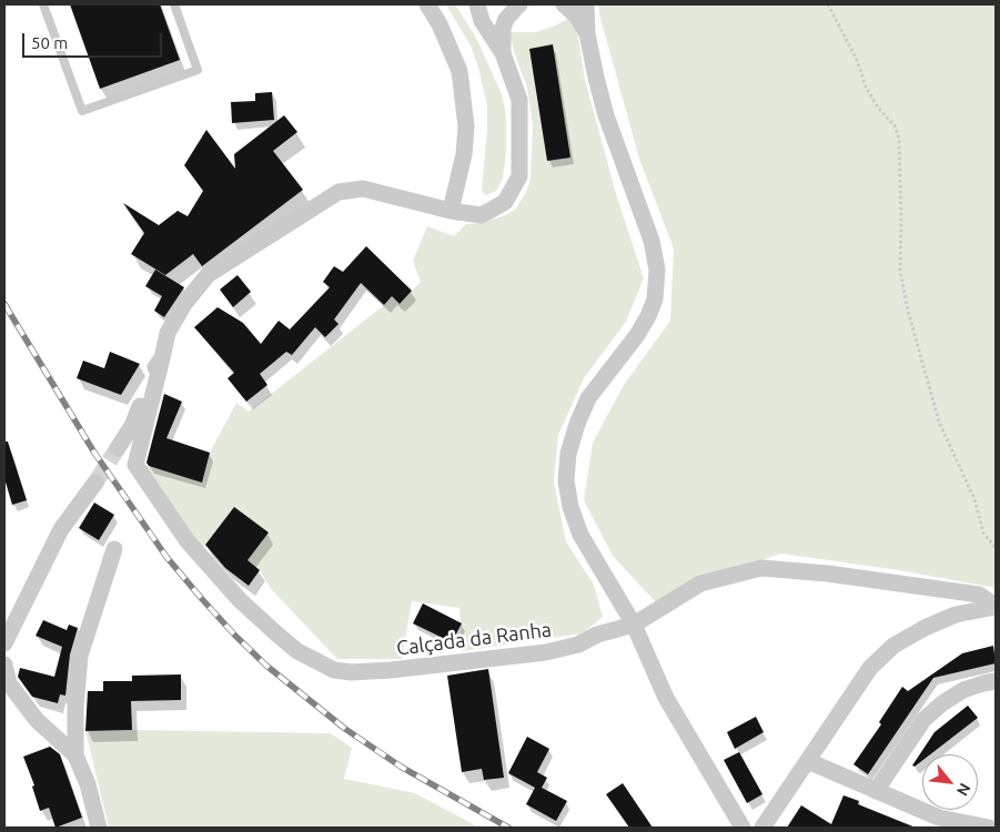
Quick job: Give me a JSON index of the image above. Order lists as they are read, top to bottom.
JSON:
{
  "streets": {
    "street": ["Calçada da Ranha"]
  },
  "scale_bar": "50 m",
  "north": "bottom right"
}
